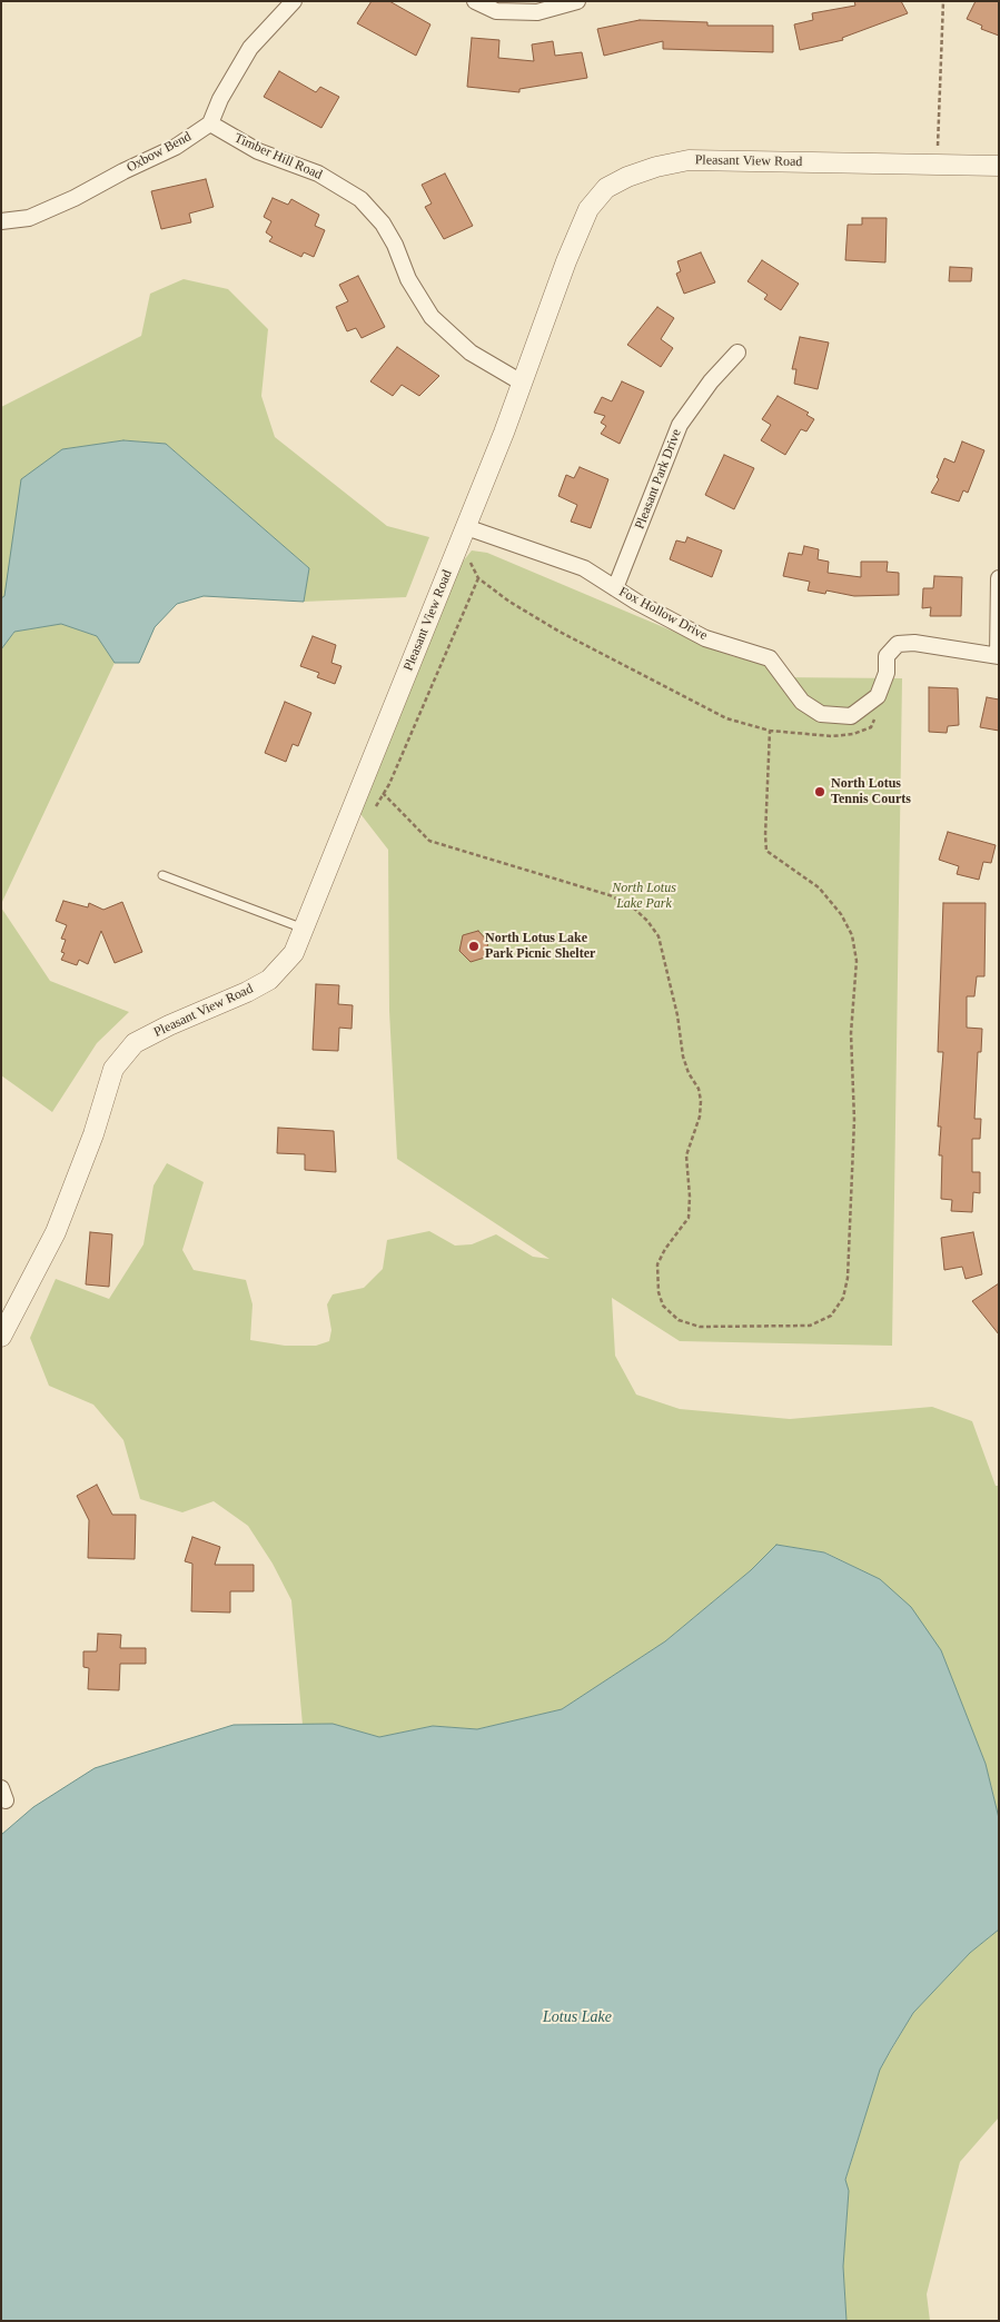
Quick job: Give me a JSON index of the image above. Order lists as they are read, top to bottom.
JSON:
{
  "streets": {
    "street": [
      "Oxbow Bend",
      "Timber Hill Road",
      "Pleasant View Road",
      "Pleasant Park Drive",
      "Fox Hollow Drive"
    ]
  },
  "crossings": [
    ["Oxbow Bend", "Timber Hill Road"],
    ["Timber Hill Road", "Pleasant View Road"],
    ["Pleasant View Road", "Fox Hollow Drive"],
    ["Pleasant Park Drive", "Fox Hollow Drive"]
  ],
  "water": ["Lotus Lake"],
  "parks": ["North Lotus Lake Park"],
  "places": ["North Lotus Tennis Courts", "North Lotus Lake Park Picnic Shelter"]
}
